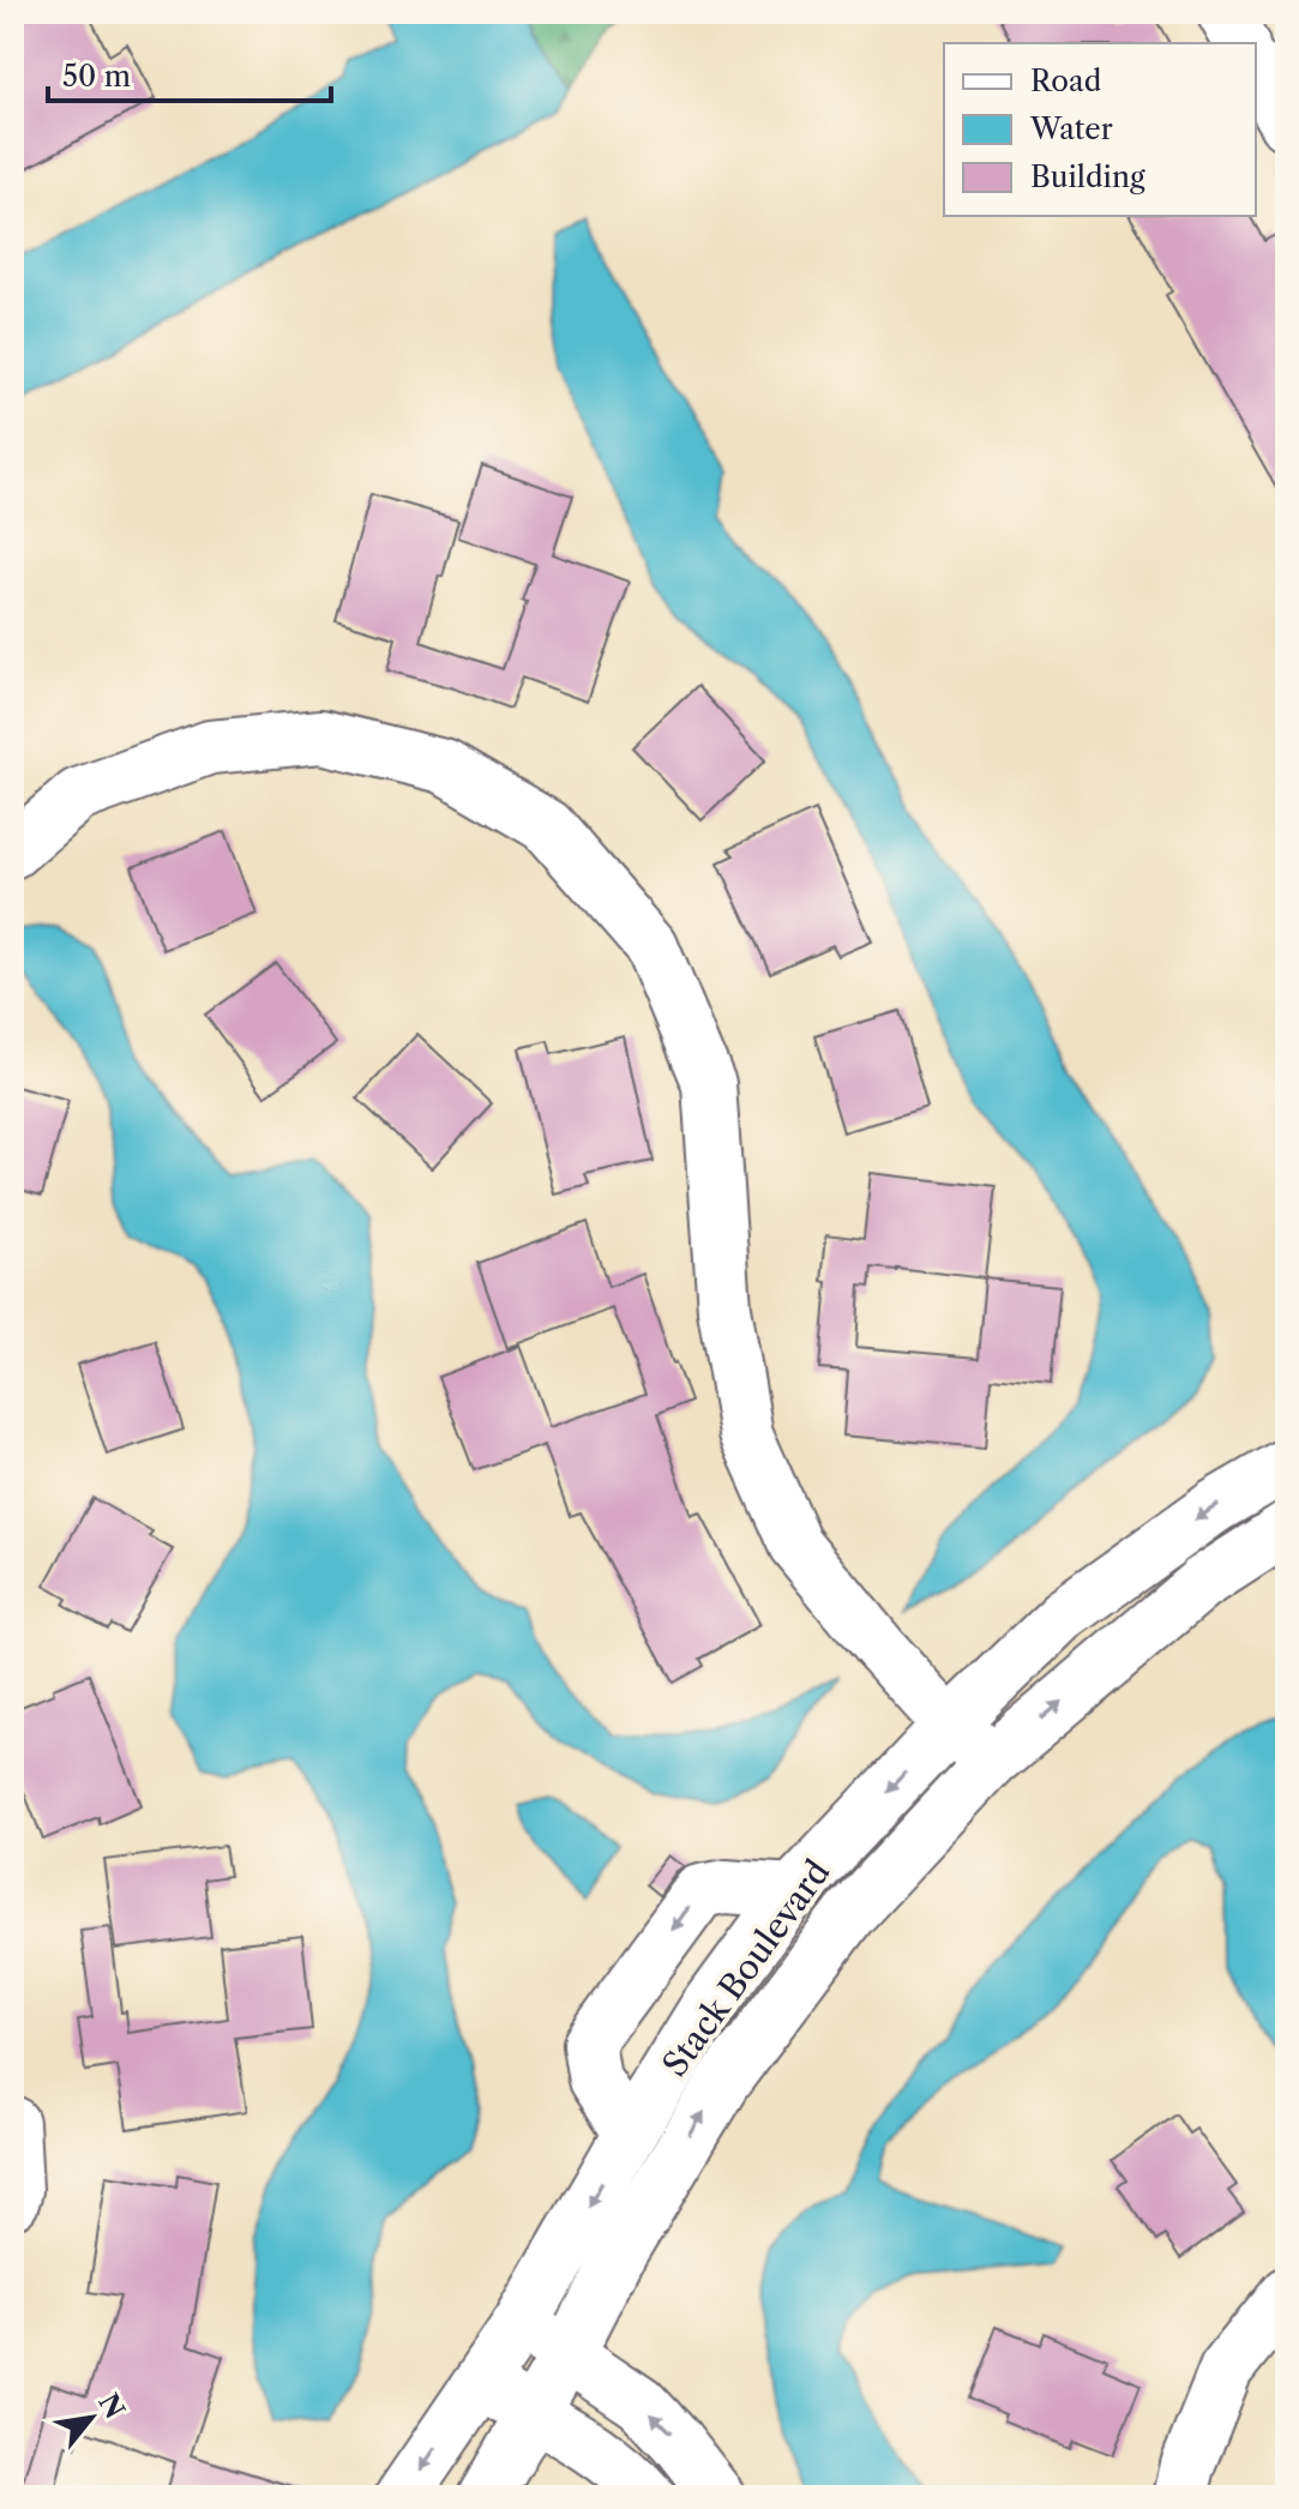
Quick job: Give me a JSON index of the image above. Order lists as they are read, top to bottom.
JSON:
{
  "streets": {
    "street": ["Stack Boulevard"]
  },
  "legend": ["Road", "Water", "Building"],
  "scale_bar": "50 m",
  "north": "top right"
}
